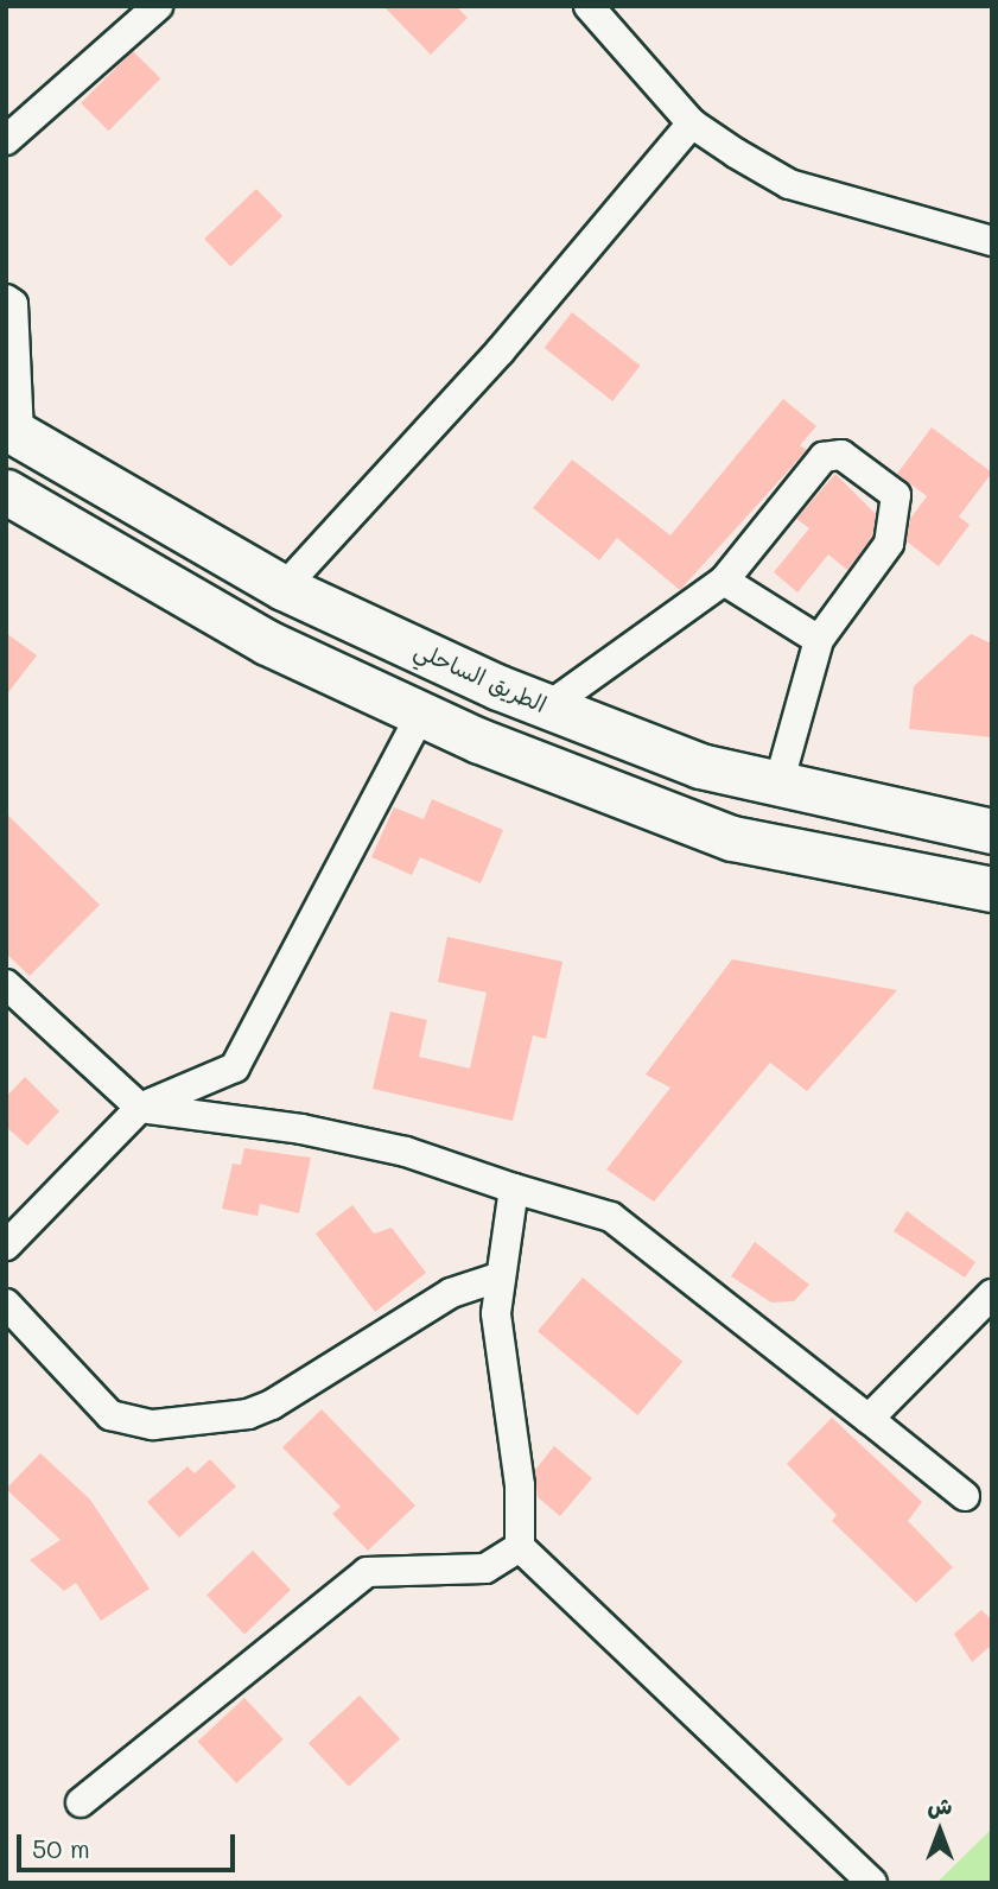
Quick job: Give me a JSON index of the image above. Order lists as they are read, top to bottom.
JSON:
{
  "streets": {
    "highway": ["الطريق الساحلي"]
  },
  "scale_bar": "50 m",
  "north": "top"
}
